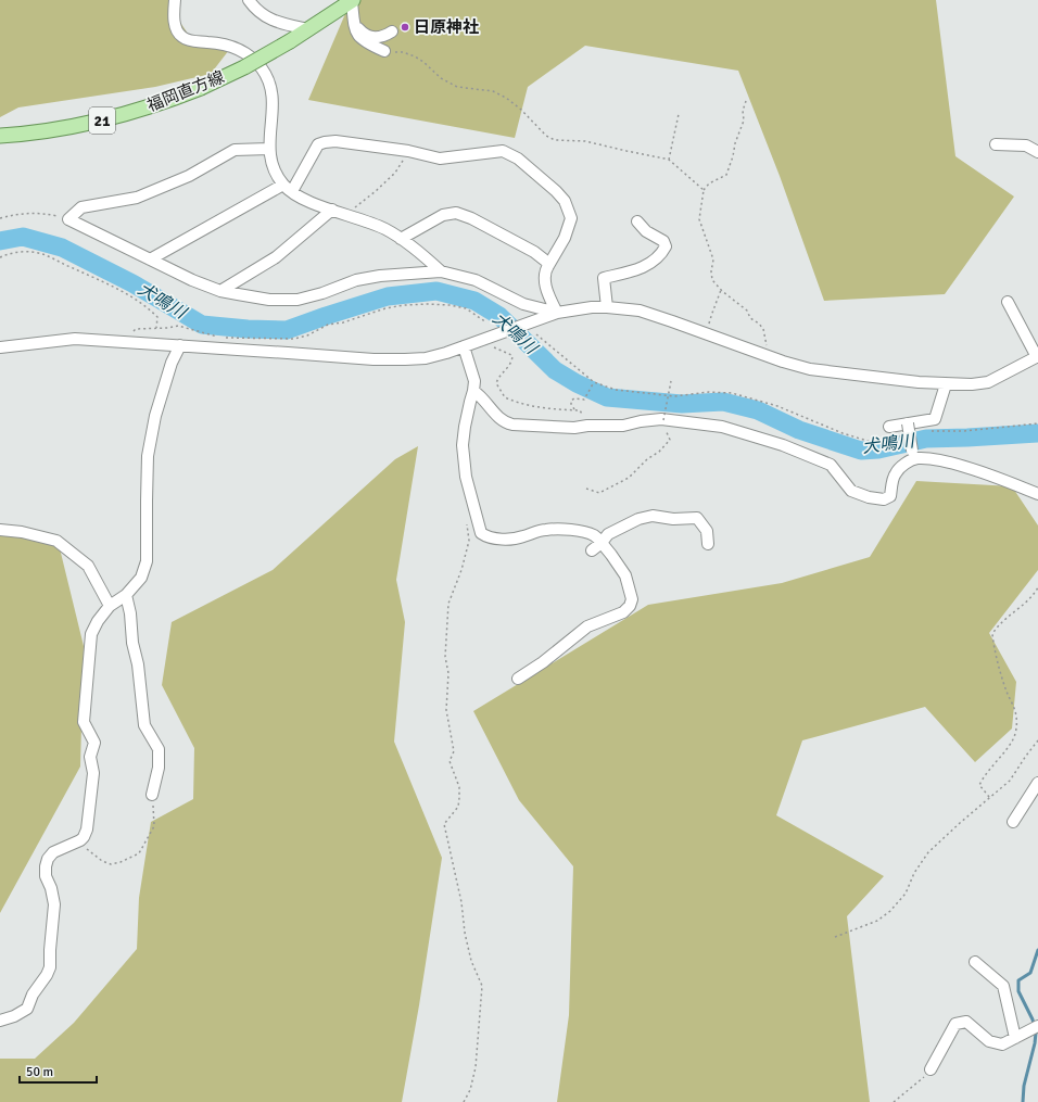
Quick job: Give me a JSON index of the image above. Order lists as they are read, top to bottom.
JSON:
{
  "streets": {
    "main road": ["福岡直方線", "21"]
  },
  "water": ["犬鳴川"],
  "places": ["日原神社"],
  "scale_bar": "50 m"
}
